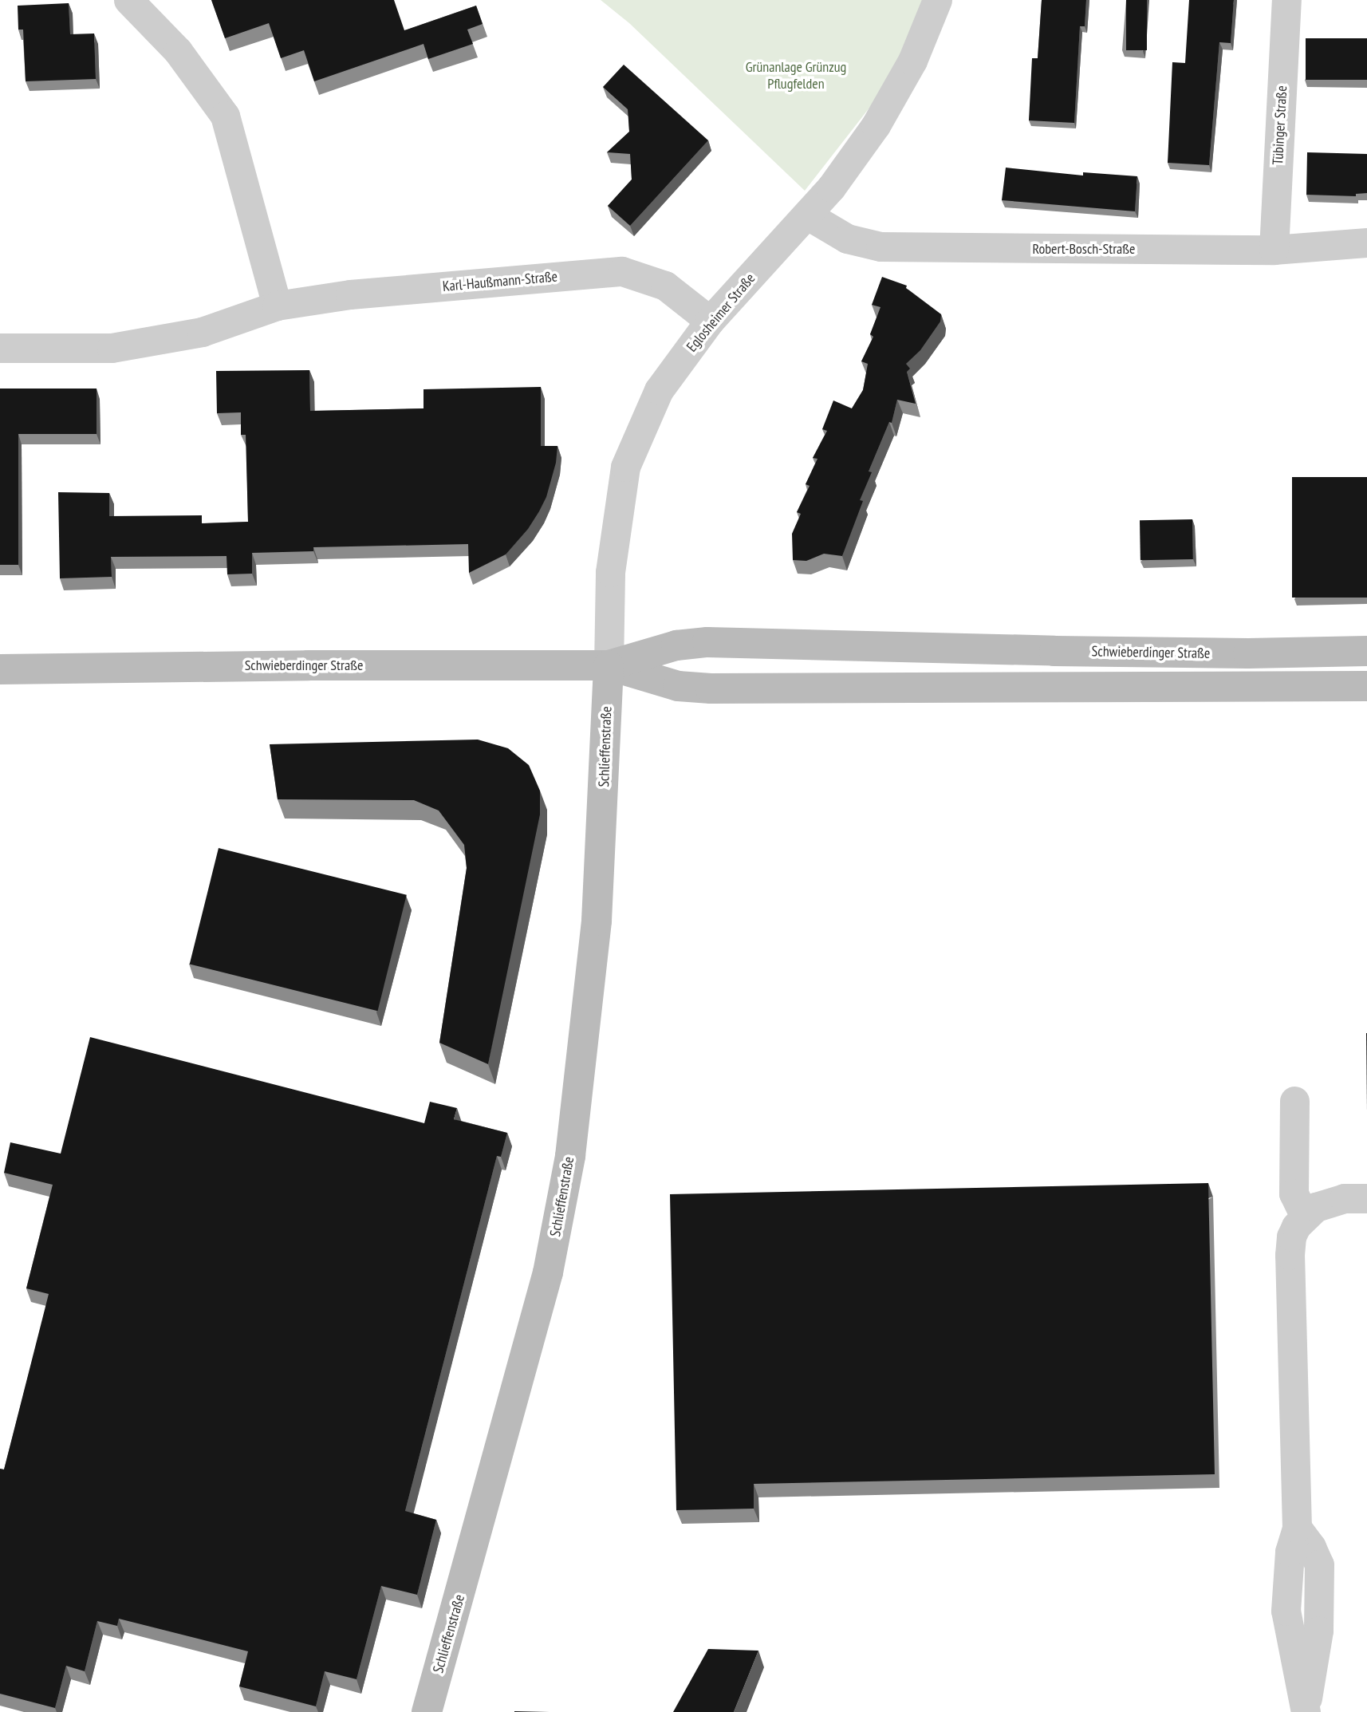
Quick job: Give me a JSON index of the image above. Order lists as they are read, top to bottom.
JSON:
{
  "streets": {
    "main road": ["Schwieberdinger Straße", "Schlieffenstraße"],
    "street": [
      "Tübinger Straße",
      "Robert-Bosch-Straße",
      "Karl-Haußmann-Straße",
      "Eglosheimer Straße"
    ]
  },
  "crossings": [
    ["Tübinger Straße", "Robert-Bosch-Straße"],
    ["Robert-Bosch-Straße", "Eglosheimer Straße"],
    ["Karl-Haußmann-Straße", "Eglosheimer Straße"],
    ["Eglosheimer Straße", "Schwieberdinger Straße"],
    ["Eglosheimer Straße", "Schlieffenstraße"],
    ["Schwieberdinger Straße", "Schlieffenstraße"]
  ],
  "parks": ["Grünanlage Grünzug Pflugfelden"]
}
